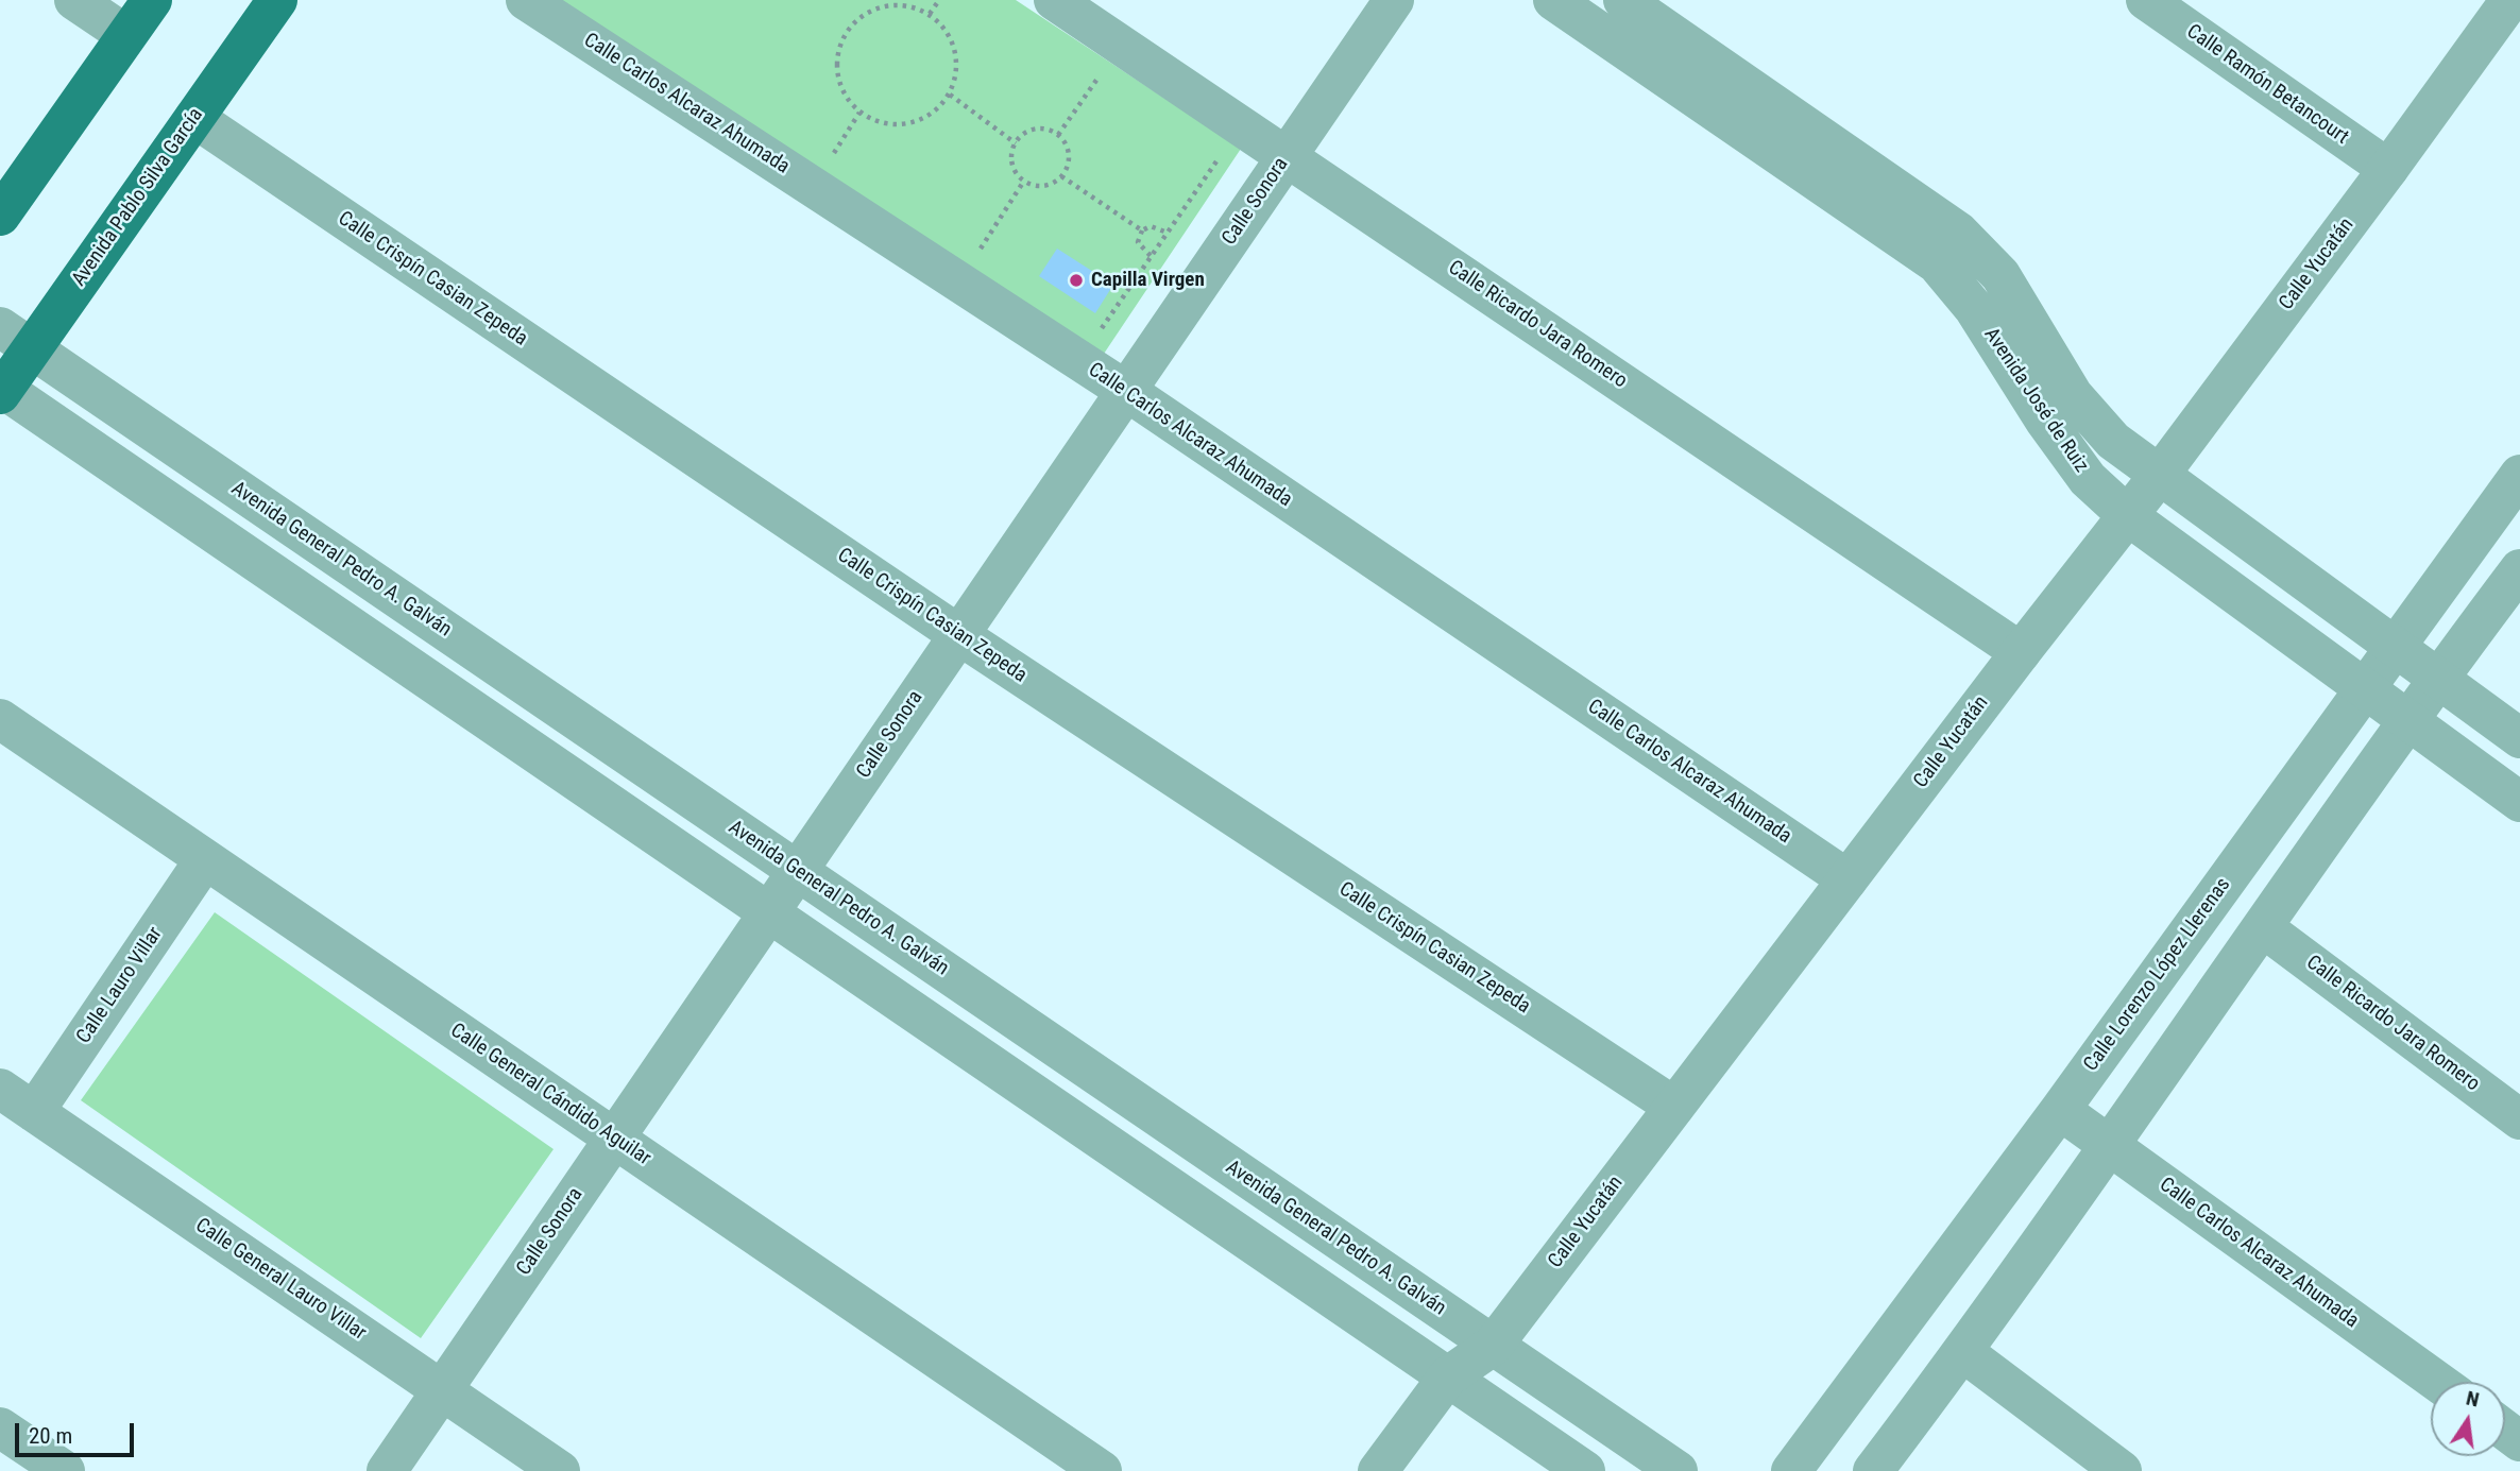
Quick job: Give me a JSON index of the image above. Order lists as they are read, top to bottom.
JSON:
{
  "streets": {
    "main road": ["Avenida Pablo Silva García"],
    "street": [
      "Calle Ramón Betancourt",
      "Calle Carlos Alcaraz Ahumada",
      "Calle Sonora",
      "Calle Yucatán",
      "Calle Crispín Casian Zepeda",
      "Calle Ricardo Jara Romero",
      "Avenida José de Ruiz",
      "Avenida General Pedro A. Galván",
      "Calle Lorenzo López Llerenas",
      "Calle Lauro Villar",
      "Calle General Cándido Aguilar",
      "Calle General Lauro Villar"
    ]
  },
  "crossings": [
    ["Calle Ramón Betancourt", "Calle Yucatán"],
    ["Calle Carlos Alcaraz Ahumada", "Calle Sonora"],
    ["Calle Carlos Alcaraz Ahumada", "Calle Yucatán"],
    ["Calle Carlos Alcaraz Ahumada", "Calle Lorenzo López Llerenas"],
    ["Avenida Pablo Silva García", "Calle Crispín Casian Zepeda"],
    ["Avenida Pablo Silva García", "Avenida General Pedro A. Galván"],
    ["Calle Sonora", "Calle Crispín Casian Zepeda"],
    ["Calle Sonora", "Calle Ricardo Jara Romero"],
    ["Calle Sonora", "Avenida General Pedro A. Galván"],
    ["Calle Sonora", "Calle General Cándido Aguilar"],
    ["Calle Sonora", "Calle General Lauro Villar"],
    ["Calle Yucatán", "Calle Crispín Casian Zepeda"],
    ["Calle Yucatán", "Calle Ricardo Jara Romero"],
    ["Calle Yucatán", "Avenida José de Ruiz"],
    ["Calle Yucatán", "Avenida General Pedro A. Galván"],
    ["Avenida José de Ruiz", "Calle Lorenzo López Llerenas"],
    ["Calle Lauro Villar", "Calle General Cándido Aguilar"],
    ["Calle Lauro Villar", "Calle General Lauro Villar"]
  ],
  "places": ["Capilla Virgen"],
  "scale_bar": "20 m",
  "north": "top"
}
